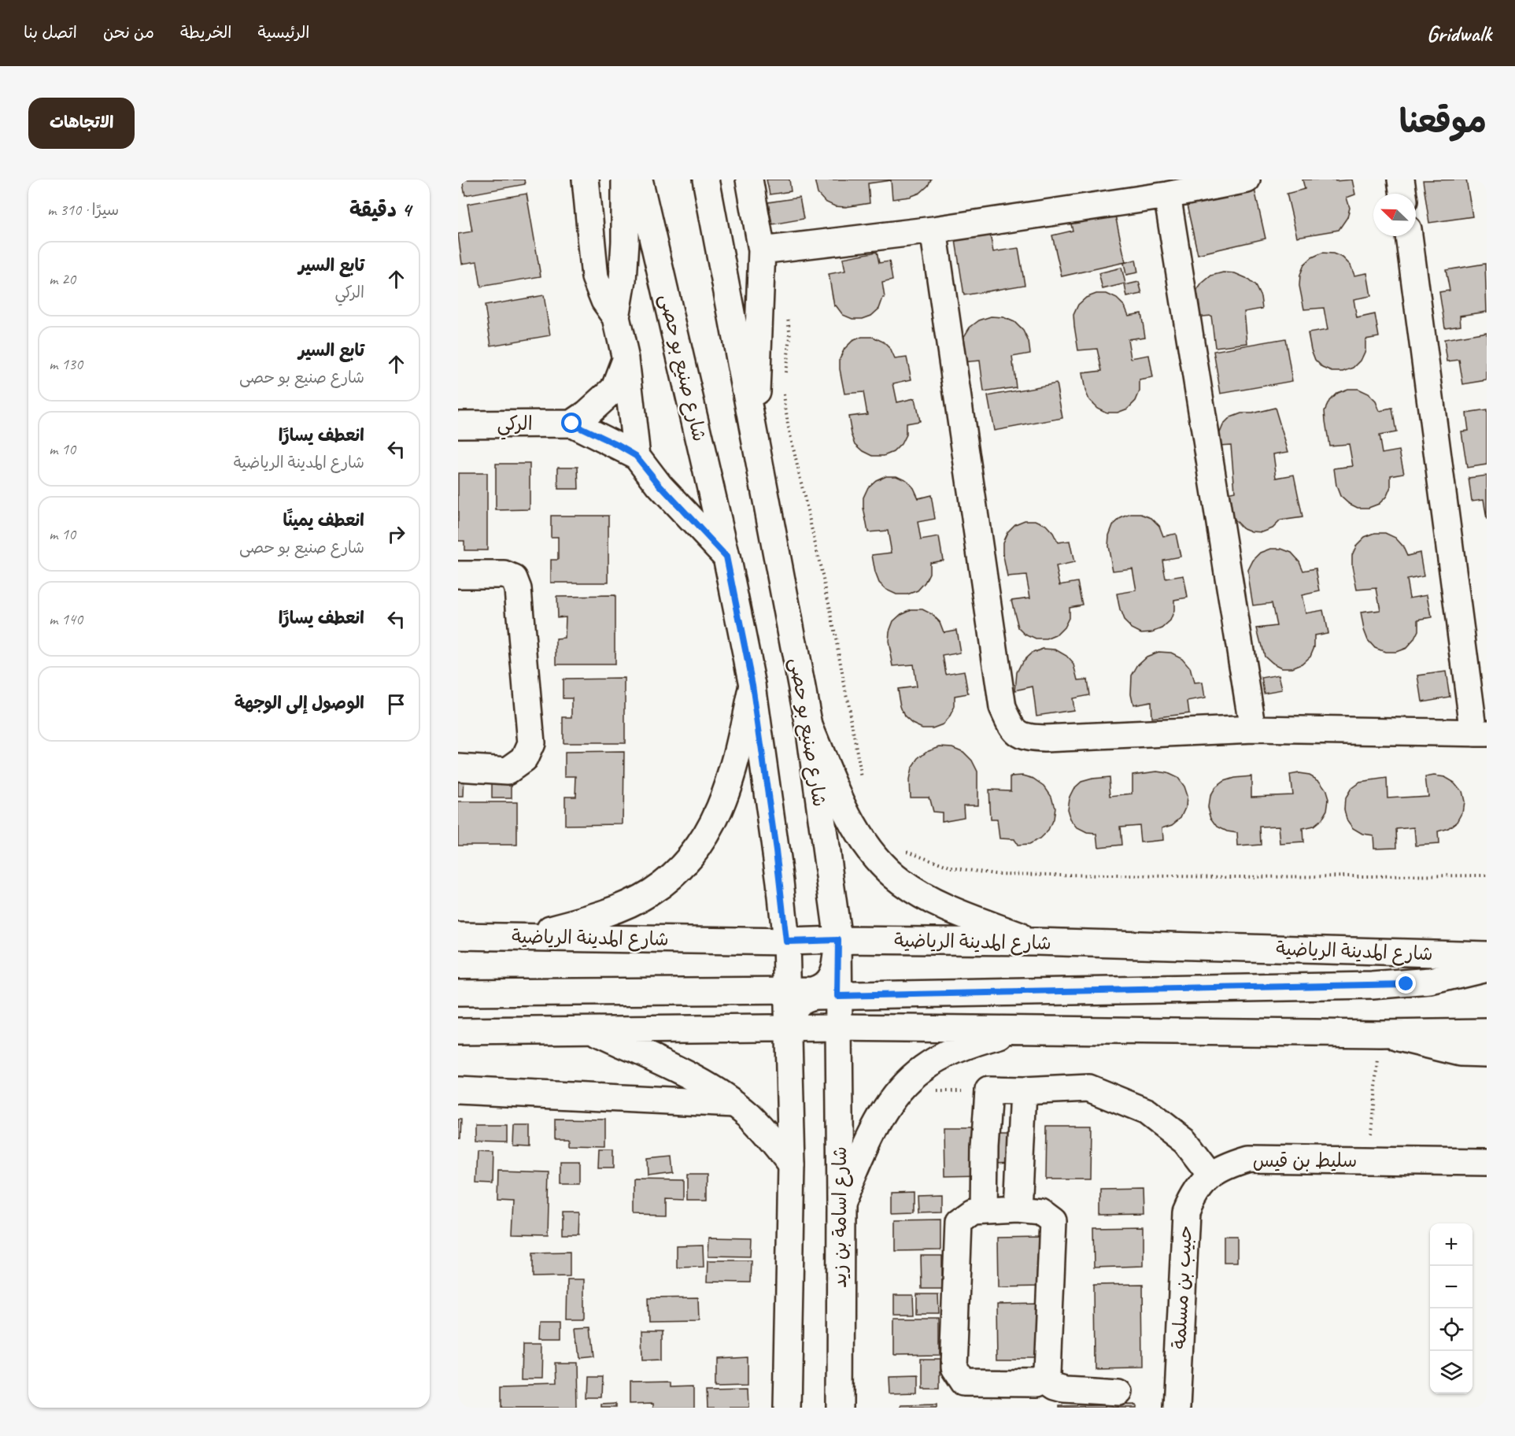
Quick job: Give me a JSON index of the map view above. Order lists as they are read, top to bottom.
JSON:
{
  "streets": {
    "street": [
      "شارع صنيع بو حصى",
      "الركي",
      "شارع المدينة الرياضية",
      "سليط بن قيس",
      "شارع اسامة بن زيد",
      "حبيب بن مسلمة"
    ]
  },
  "crossings": [
    ["شارع صنيع بو حصى", "شارع المدينة الرياضية"],
    ["شارع صنيع بو حصى", "شارع اسامة بن زيد"],
    ["سليط بن قيس", "حبيب بن مسلمة"]
  ],
  "north": "top left",
  "page": {
    "header": "Gridwalk",
    "nav": [
      "الرئيسية",
      "الخريطة",
      "من نحن",
      "اتصل بنا"
    ],
    "title": "موقعنا",
    "buttons": "الاتجاهات",
    "heading": ["4 دقيقة", "سيرًا · 310 m"],
    "list": [
      ["تابع السير", "الركي", "20 m"],
      ["تابع السير", "شارع صنيع بو حصى", "130 m"],
      ["انعطف يسارًا", "شارع المدينة الرياضية", "10 m"],
      ["انعطف يمينًا", "شارع صنيع بو حصى", "10 m"],
      ["انعطف يسارًا", "140 m"],
      "الوصول إلى الوجهة"
    ],
    "map_buttons": ["+", "−"]
  }
}
